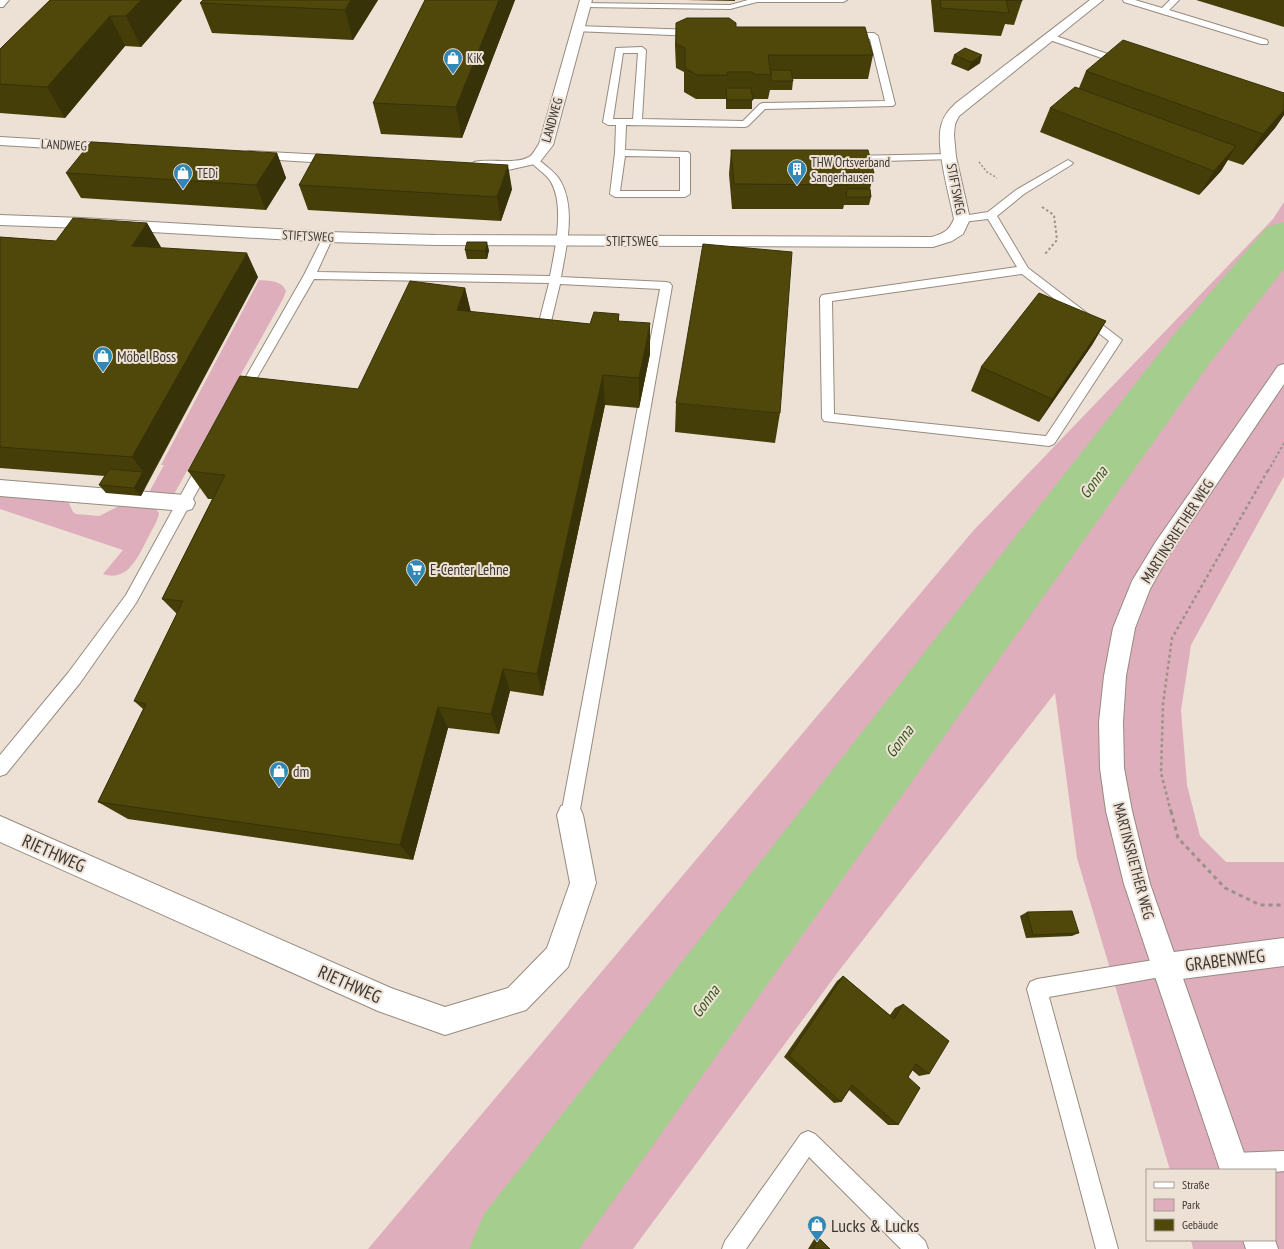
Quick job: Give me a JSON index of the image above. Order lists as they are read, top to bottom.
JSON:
{
  "streets": {
    "street": [
      "LANDWEG",
      "STIFTSWEG",
      "MARTINSRIETHER WEG",
      "RIETHWEG",
      "GRABENWEG"
    ]
  },
  "crossings": [
    ["MARTINSRIETHER WEG", "GRABENWEG"]
  ],
  "water": ["Gonna"],
  "places": {
    "shop": [
      "KiK",
      "TEDi",
      "Möbel Boss",
      "dm",
      "Lucks & Lucks"
    ],
    "building": ["THW Ortsverband Sangerhausen"],
    "supermarket": ["E-Center Lehne"]
  },
  "legend": ["Straße", "Park", "Gebäude"]
}
